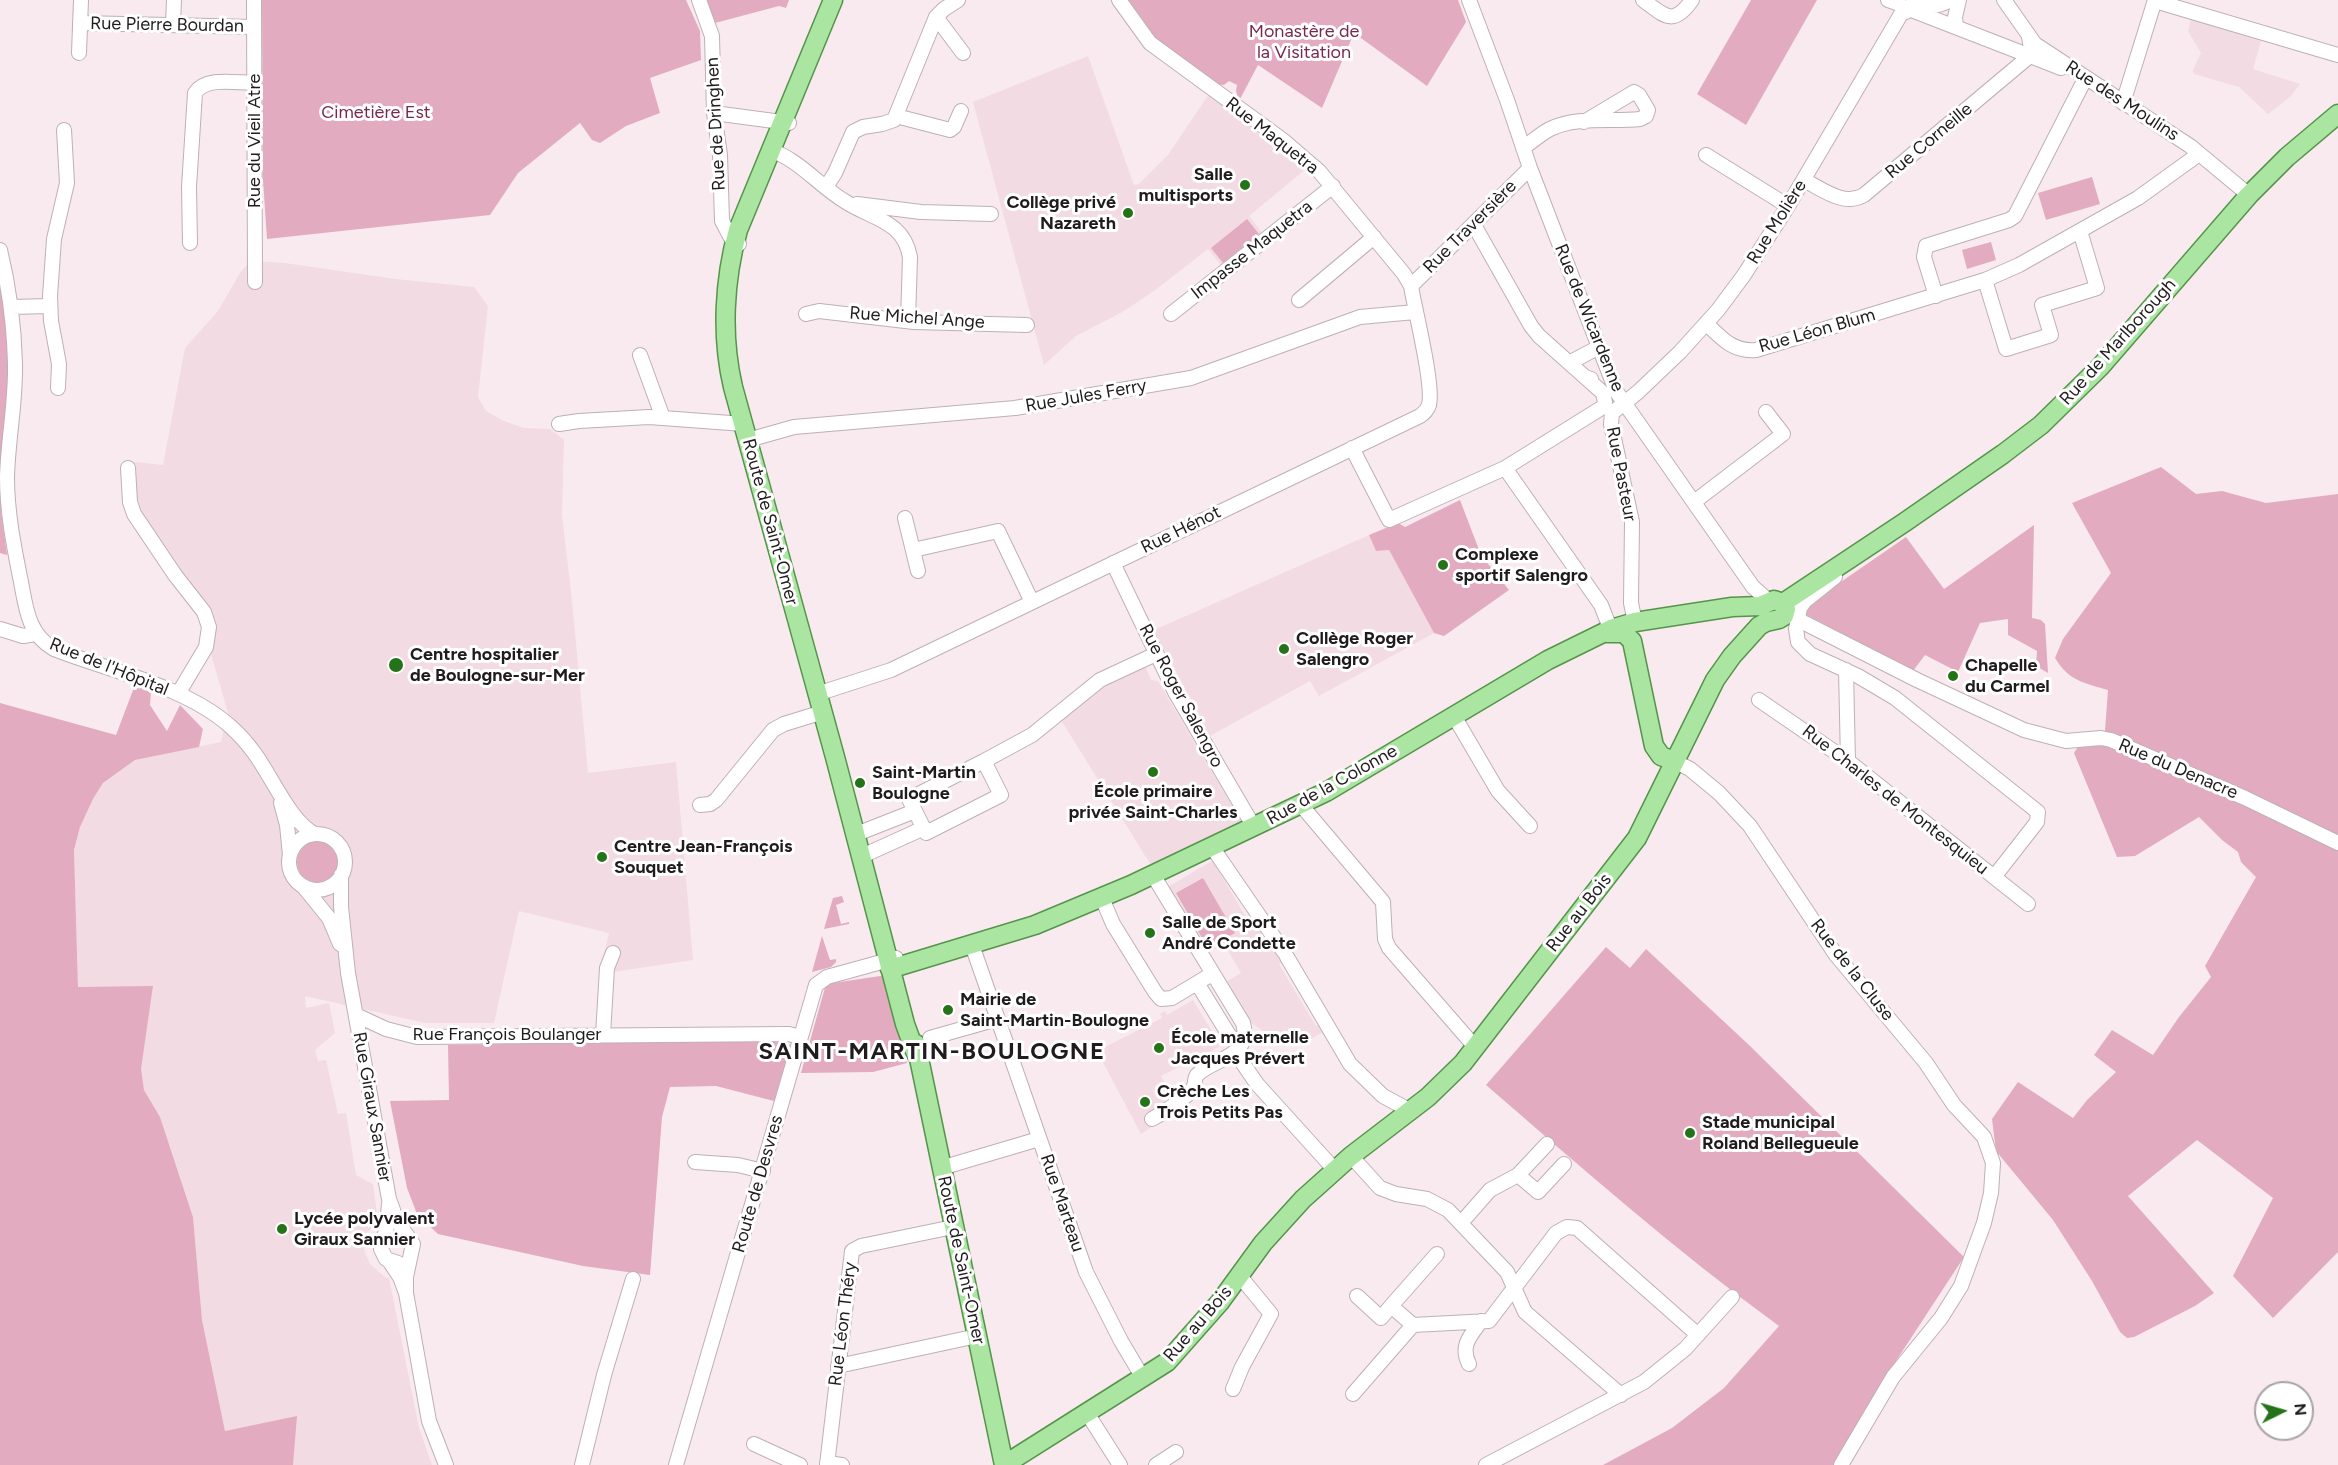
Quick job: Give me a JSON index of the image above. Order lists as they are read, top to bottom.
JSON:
{
  "streets": {
    "main road": [
      "Rue de Marlborough",
      "Route de Saint-Omer",
      "Rue de la Colonne",
      "Rue au Bois"
    ],
    "street": [
      "Rue Pierre Bourdan",
      "Rue des Moulins",
      "Rue de Dringhen",
      "Rue Maquetra",
      "Rue du Vieil Atre",
      "Rue Corneille",
      "Rue Molière",
      "Rue Traversière",
      "Impasse Maquetra",
      "Rue Michel Ange",
      "Rue de Wicardenne",
      "Rue Léon Blum",
      "Rue Jules Ferry",
      "Rue Pasteur",
      "Rue Hénot",
      "Rue de l'Hôpital",
      "Rue Roger Salengro",
      "Rue du Denacre",
      "Rue Charles de Montesquieu",
      "Rue de la Cluse",
      "Rue François Boulanger",
      "Rue Giraux Sannier",
      "Route de Desvres",
      "Rue Marteau",
      "Rue Léon Théry"
    ]
  },
  "crossings": [
    ["Rue Pierre Bourdan", "Rue du Vieil Atre"],
    ["Rue des Moulins", "Rue Léon Blum"],
    ["Rue des Moulins", "Rue de Marlborough"],
    ["Rue de Dringhen", "Route de Saint-Omer"],
    ["Rue Maquetra", "Rue Traversière"],
    ["Rue Maquetra", "Impasse Maquetra"],
    ["Rue Maquetra", "Rue Hénot"],
    ["Rue Corneille", "Rue Molière"],
    ["Rue Molière", "Rue de Wicardenne"],
    ["Rue Molière", "Rue Léon Blum"],
    ["Rue Molière", "Rue Pasteur"],
    ["Rue Traversière", "Rue de Wicardenne"],
    ["Rue Traversière", "Rue Hénot"],
    ["Rue de Wicardenne", "Rue de Marlborough"],
    ["Rue de Wicardenne", "Rue Pasteur"],
    ["Rue de Wicardenne", "Rue du Denacre"],
    ["Rue de Wicardenne", "Rue de la Colonne"],
    ["Rue de Wicardenne", "Rue au Bois"],
    ["Rue de Marlborough", "Rue du Denacre"],
    ["Rue de Marlborough", "Rue de la Colonne"],
    ["Rue de Marlborough", "Rue au Bois"],
    ["Rue Jules Ferry", "Route de Saint-Omer"],
    ["Rue Jules Ferry", "Rue Hénot"],
    ["Rue Pasteur", "Rue de la Colonne"],
    ["Route de Saint-Omer", "Rue Hénot"],
    ["Route de Saint-Omer", "Rue de la Colonne"],
    ["Route de Saint-Omer", "Rue au Bois"],
    ["Route de Saint-Omer", "Route de Desvres"],
    ["Route de Saint-Omer", "Rue Léon Théry"],
    ["Rue Hénot", "Rue Roger Salengro"],
    ["Rue Roger Salengro", "Rue de la Colonne"],
    ["Rue du Denacre", "Rue de la Colonne"],
    ["Rue du Denacre", "Rue au Bois"],
    ["Rue de la Colonne", "Rue au Bois"],
    ["Rue de la Colonne", "Route de Desvres"],
    ["Rue de la Colonne", "Rue Marteau"],
    ["Rue au Bois", "Rue de la Cluse"],
    ["Rue au Bois", "Rue Marteau"],
    ["Rue François Boulanger", "Rue Giraux Sannier"],
    ["Rue François Boulanger", "Route de Desvres"]
  ],
  "districts": ["SAINT-MARTIN-BOULOGNE"],
  "parks": ["Monastère de la Visitation", "Cimetière Est"],
  "places": [
    "Salle multisports",
    "Collège privé Nazareth",
    "Complexe sportif Salengro",
    "Collège Roger Salengro",
    "Centre hospitalier de Boulogne-sur-Mer",
    "Chapelle du Carmel",
    "École primaire privée Saint-Charles",
    "Saint-Martin Boulogne",
    "Centre Jean-François Souquet",
    "Salle de Sport André Condette",
    "Mairie de Saint-Martin-Boulogne",
    "École maternelle Jacques Prévert",
    "Crèche Les Trois Petits Pas",
    "Stade municipal Roland Bellegueule",
    "Lycée polyvalent Giraux Sannier"
  ],
  "north": "right"
}
